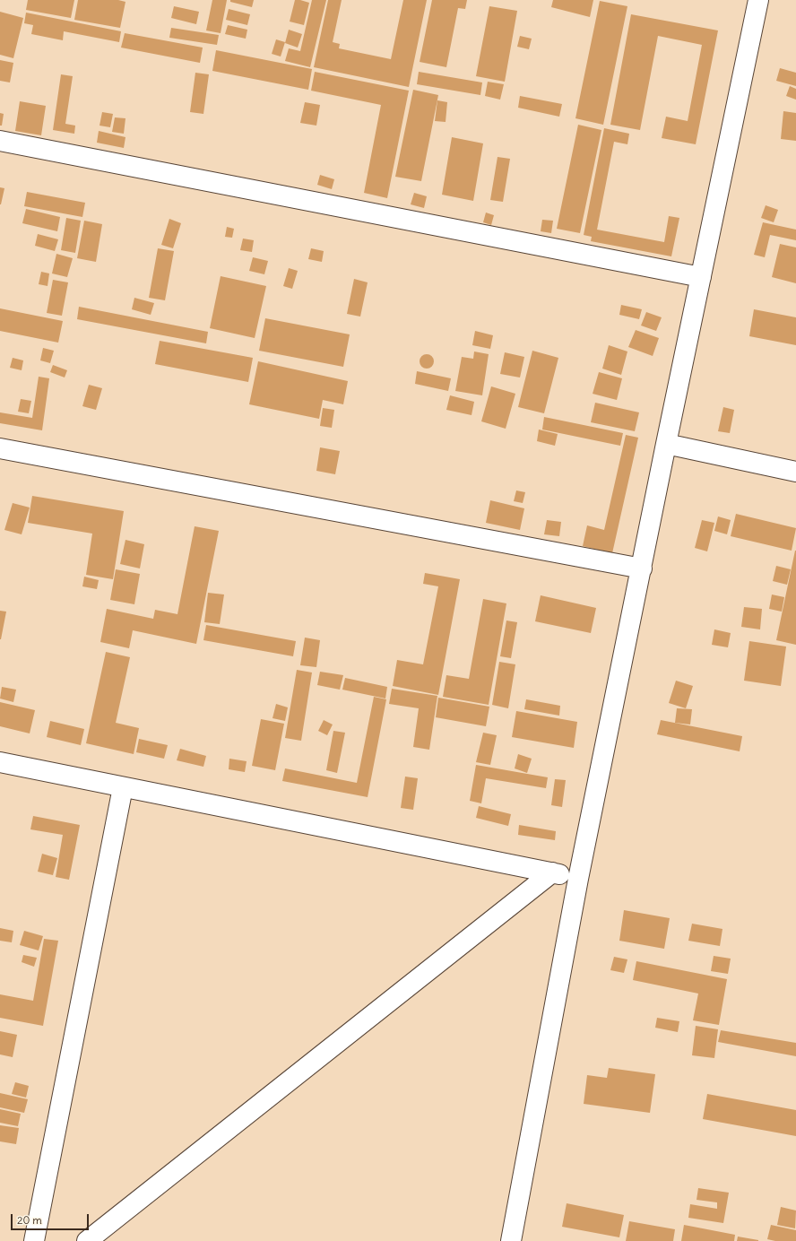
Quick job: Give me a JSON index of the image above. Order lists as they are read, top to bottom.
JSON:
{
  "scale_bar": "20 m"
}
